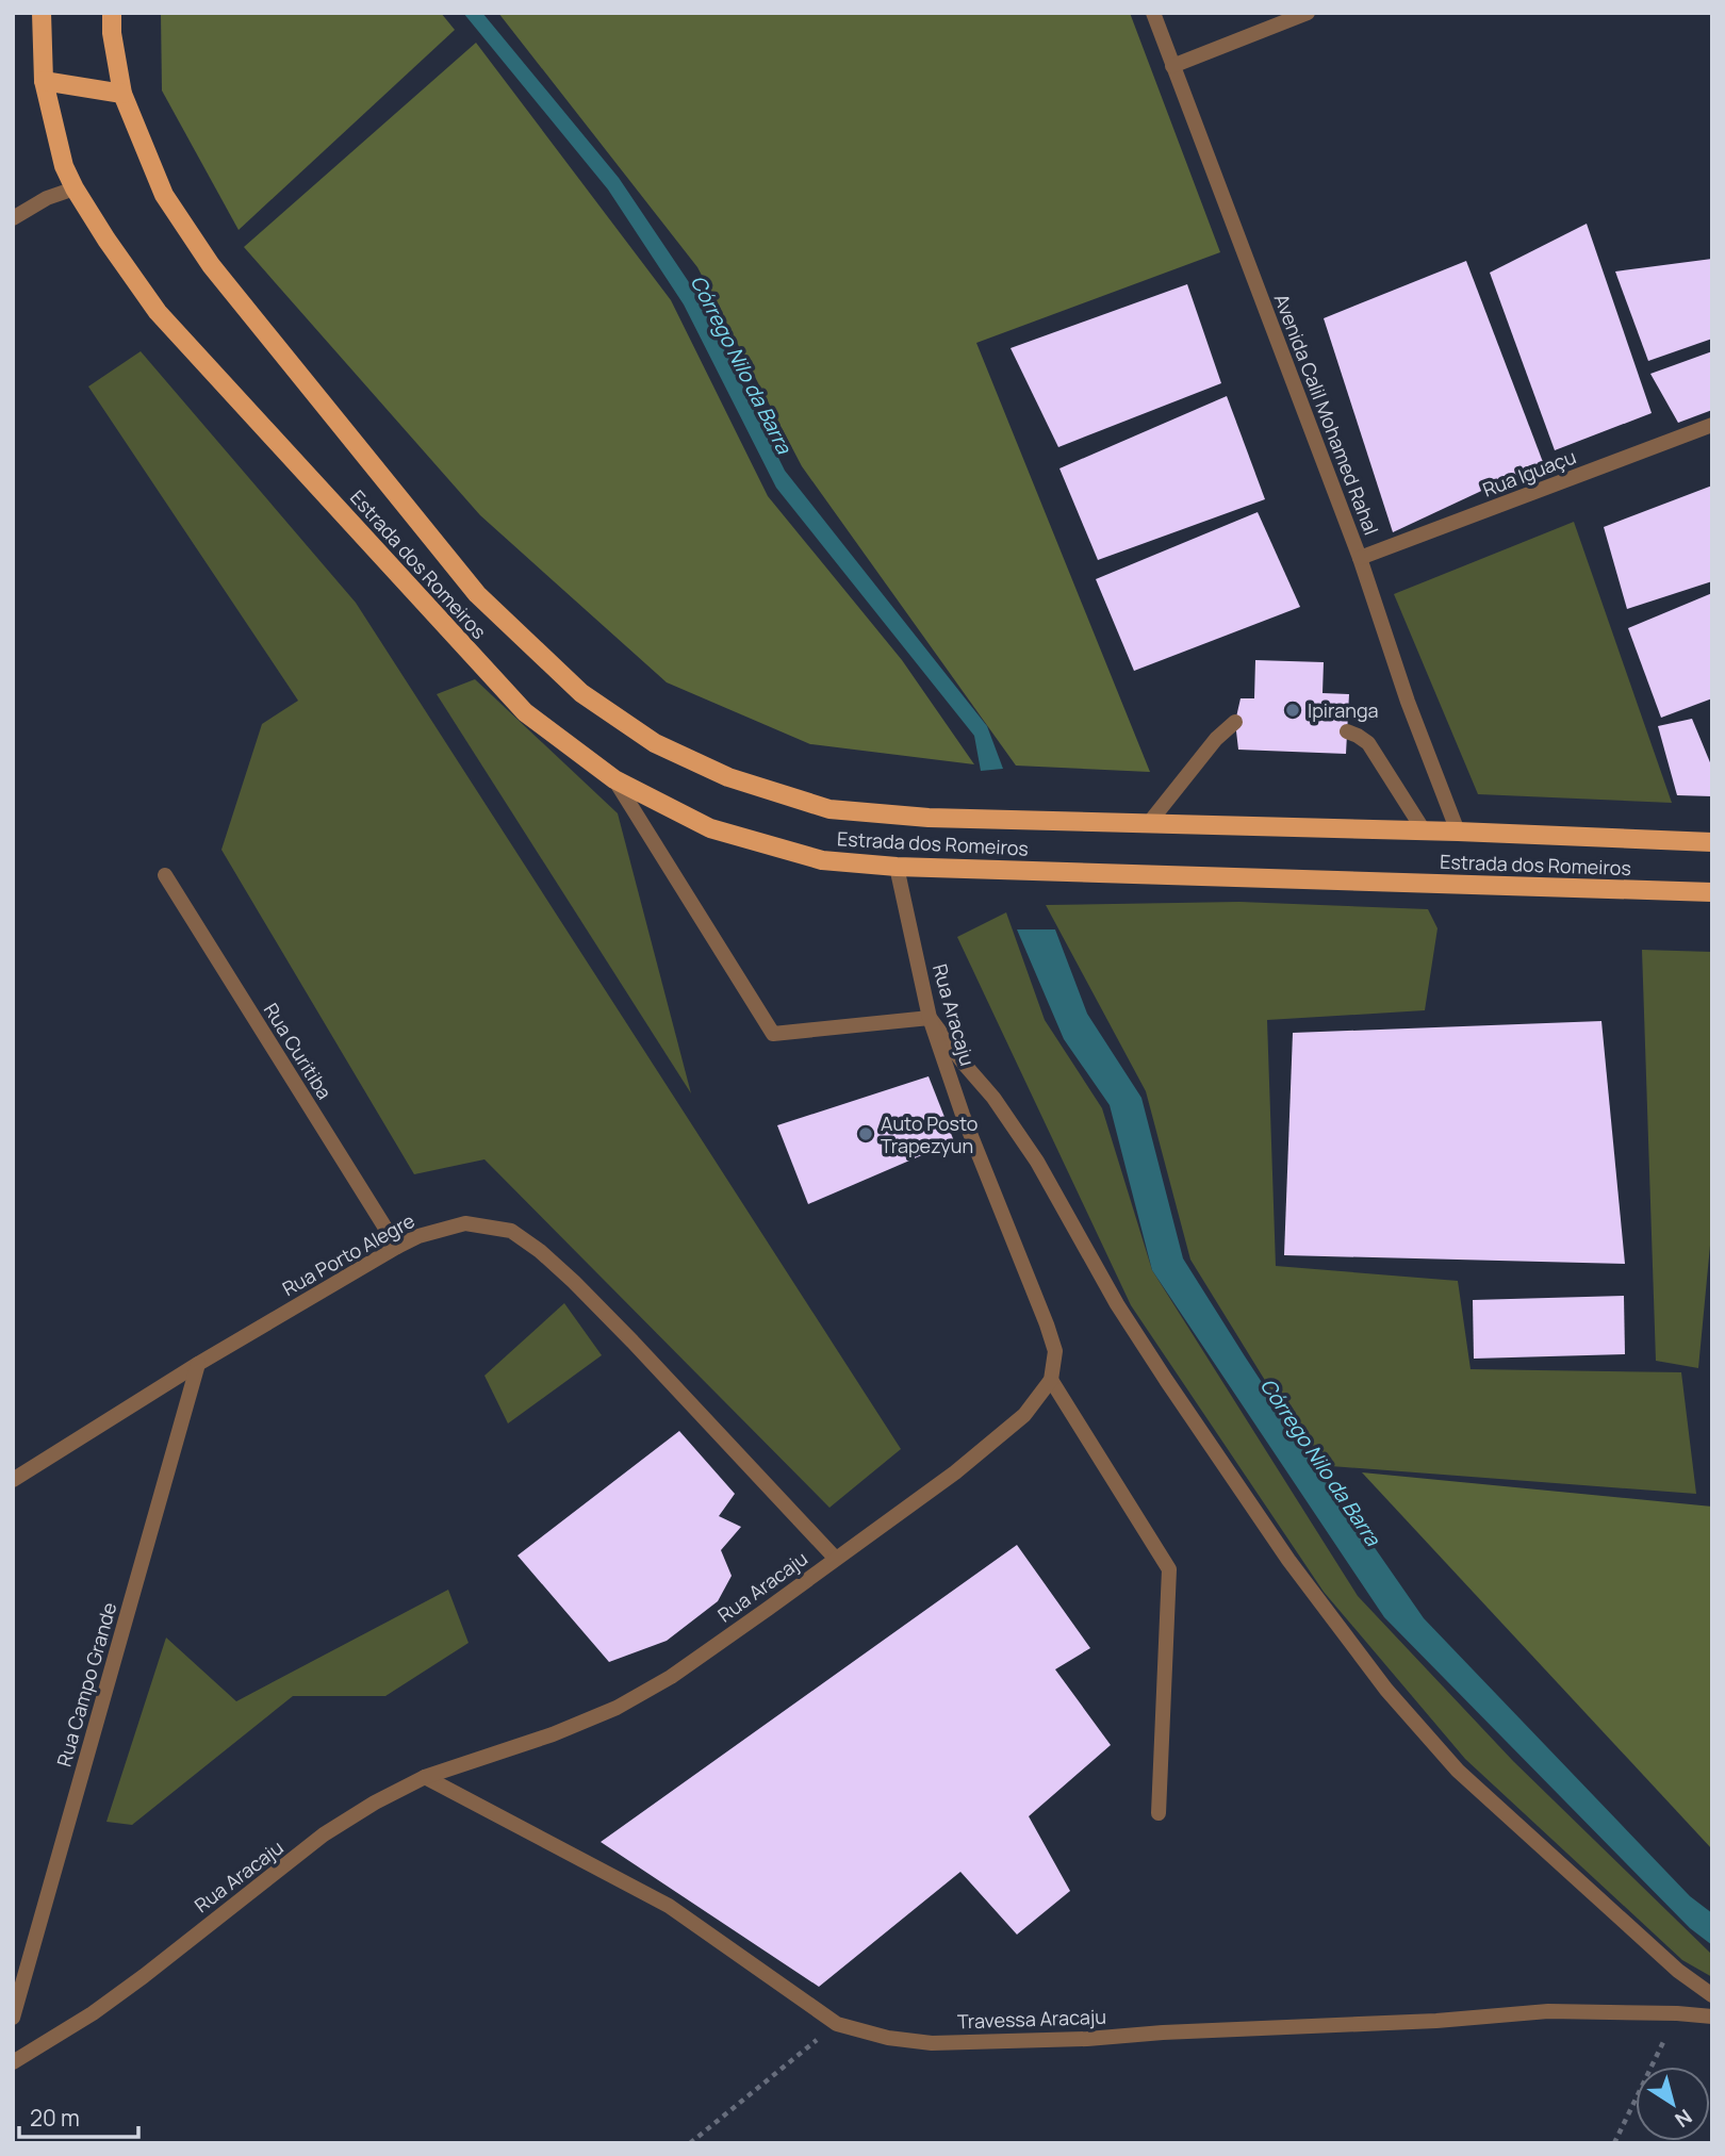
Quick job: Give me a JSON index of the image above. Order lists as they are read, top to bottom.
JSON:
{
  "streets": {
    "main road": ["Estrada dos Romeiros"],
    "street": [
      "Avenida Calil Mohamed Rahal",
      "Rua Iguaçu",
      "Rua Aracaju",
      "Rua Curitiba",
      "Rua Porto Alegre",
      "Rua Campo Grande",
      "Travessa Aracaju"
    ]
  },
  "crossings": [
    ["Avenida Calil Mohamed Rahal", "Rua Iguaçu"],
    ["Avenida Calil Mohamed Rahal", "Estrada dos Romeiros"],
    ["Estrada dos Romeiros", "Rua Aracaju"],
    ["Rua Aracaju", "Rua Porto Alegre"],
    ["Rua Aracaju", "Travessa Aracaju"],
    ["Rua Curitiba", "Rua Porto Alegre"],
    ["Rua Porto Alegre", "Rua Campo Grande"]
  ],
  "water": ["Córrego Nilo da Barra"],
  "places": ["Ipiranga", "Auto Posto Trapezyun"],
  "scale_bar": "20 m",
  "north": "bottom right"
}
